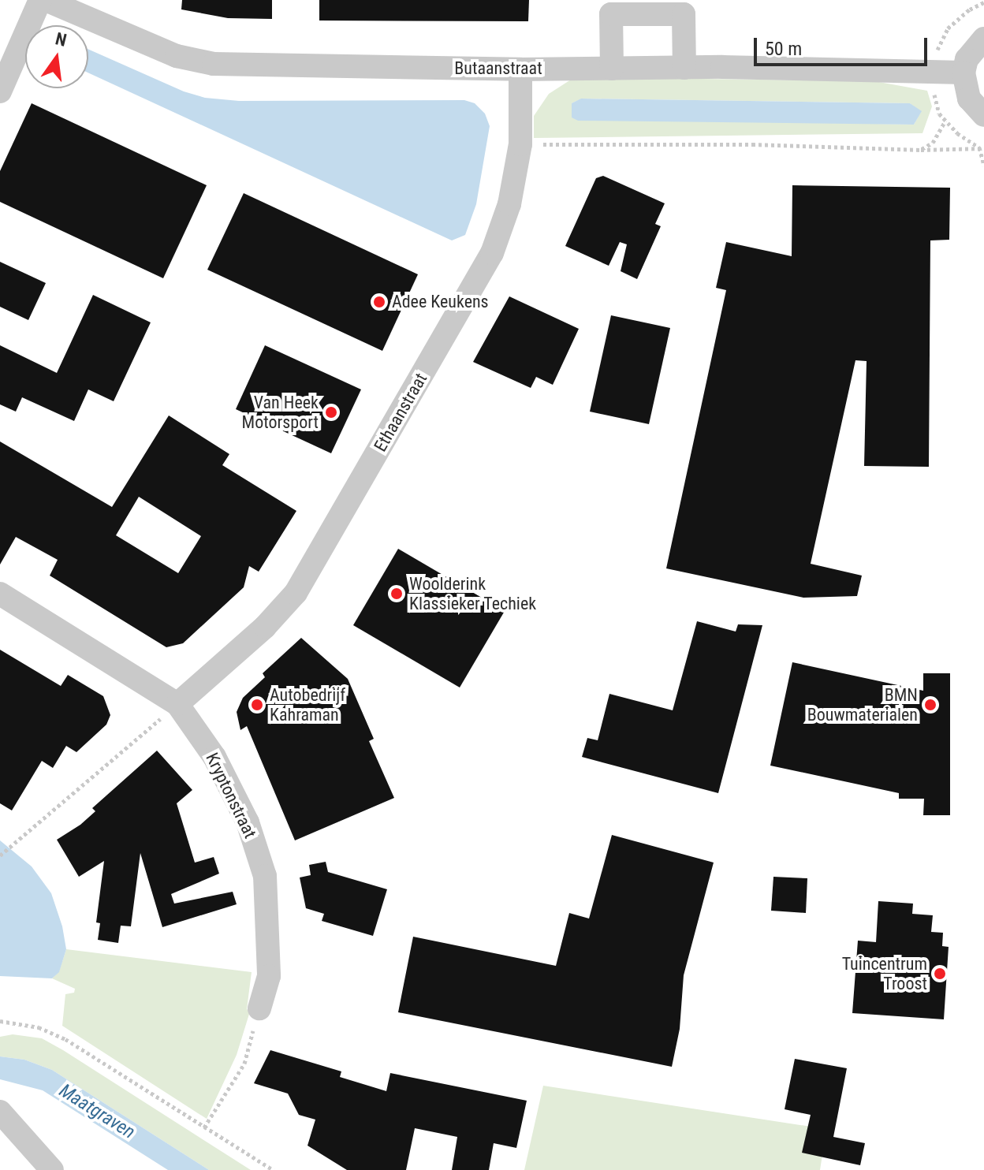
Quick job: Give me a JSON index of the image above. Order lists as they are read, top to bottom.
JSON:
{
  "streets": {
    "street": ["Butaanstraat", "Ethaanstraat", "Kryptonstraat"]
  },
  "crossings": [
    ["Butaanstraat", "Ethaanstraat"],
    ["Ethaanstraat", "Kryptonstraat"]
  ],
  "water": ["Maatgraven"],
  "places": [
    "Adee Keukens",
    "Van Heek Motorsport",
    "Woolderink Klassieker Techiek",
    "Autobedrijf Kahraman",
    "BMN Bouwmaterialen",
    "Tuincentrum Troost"
  ],
  "scale_bar": "50 m",
  "north": "top"
}
